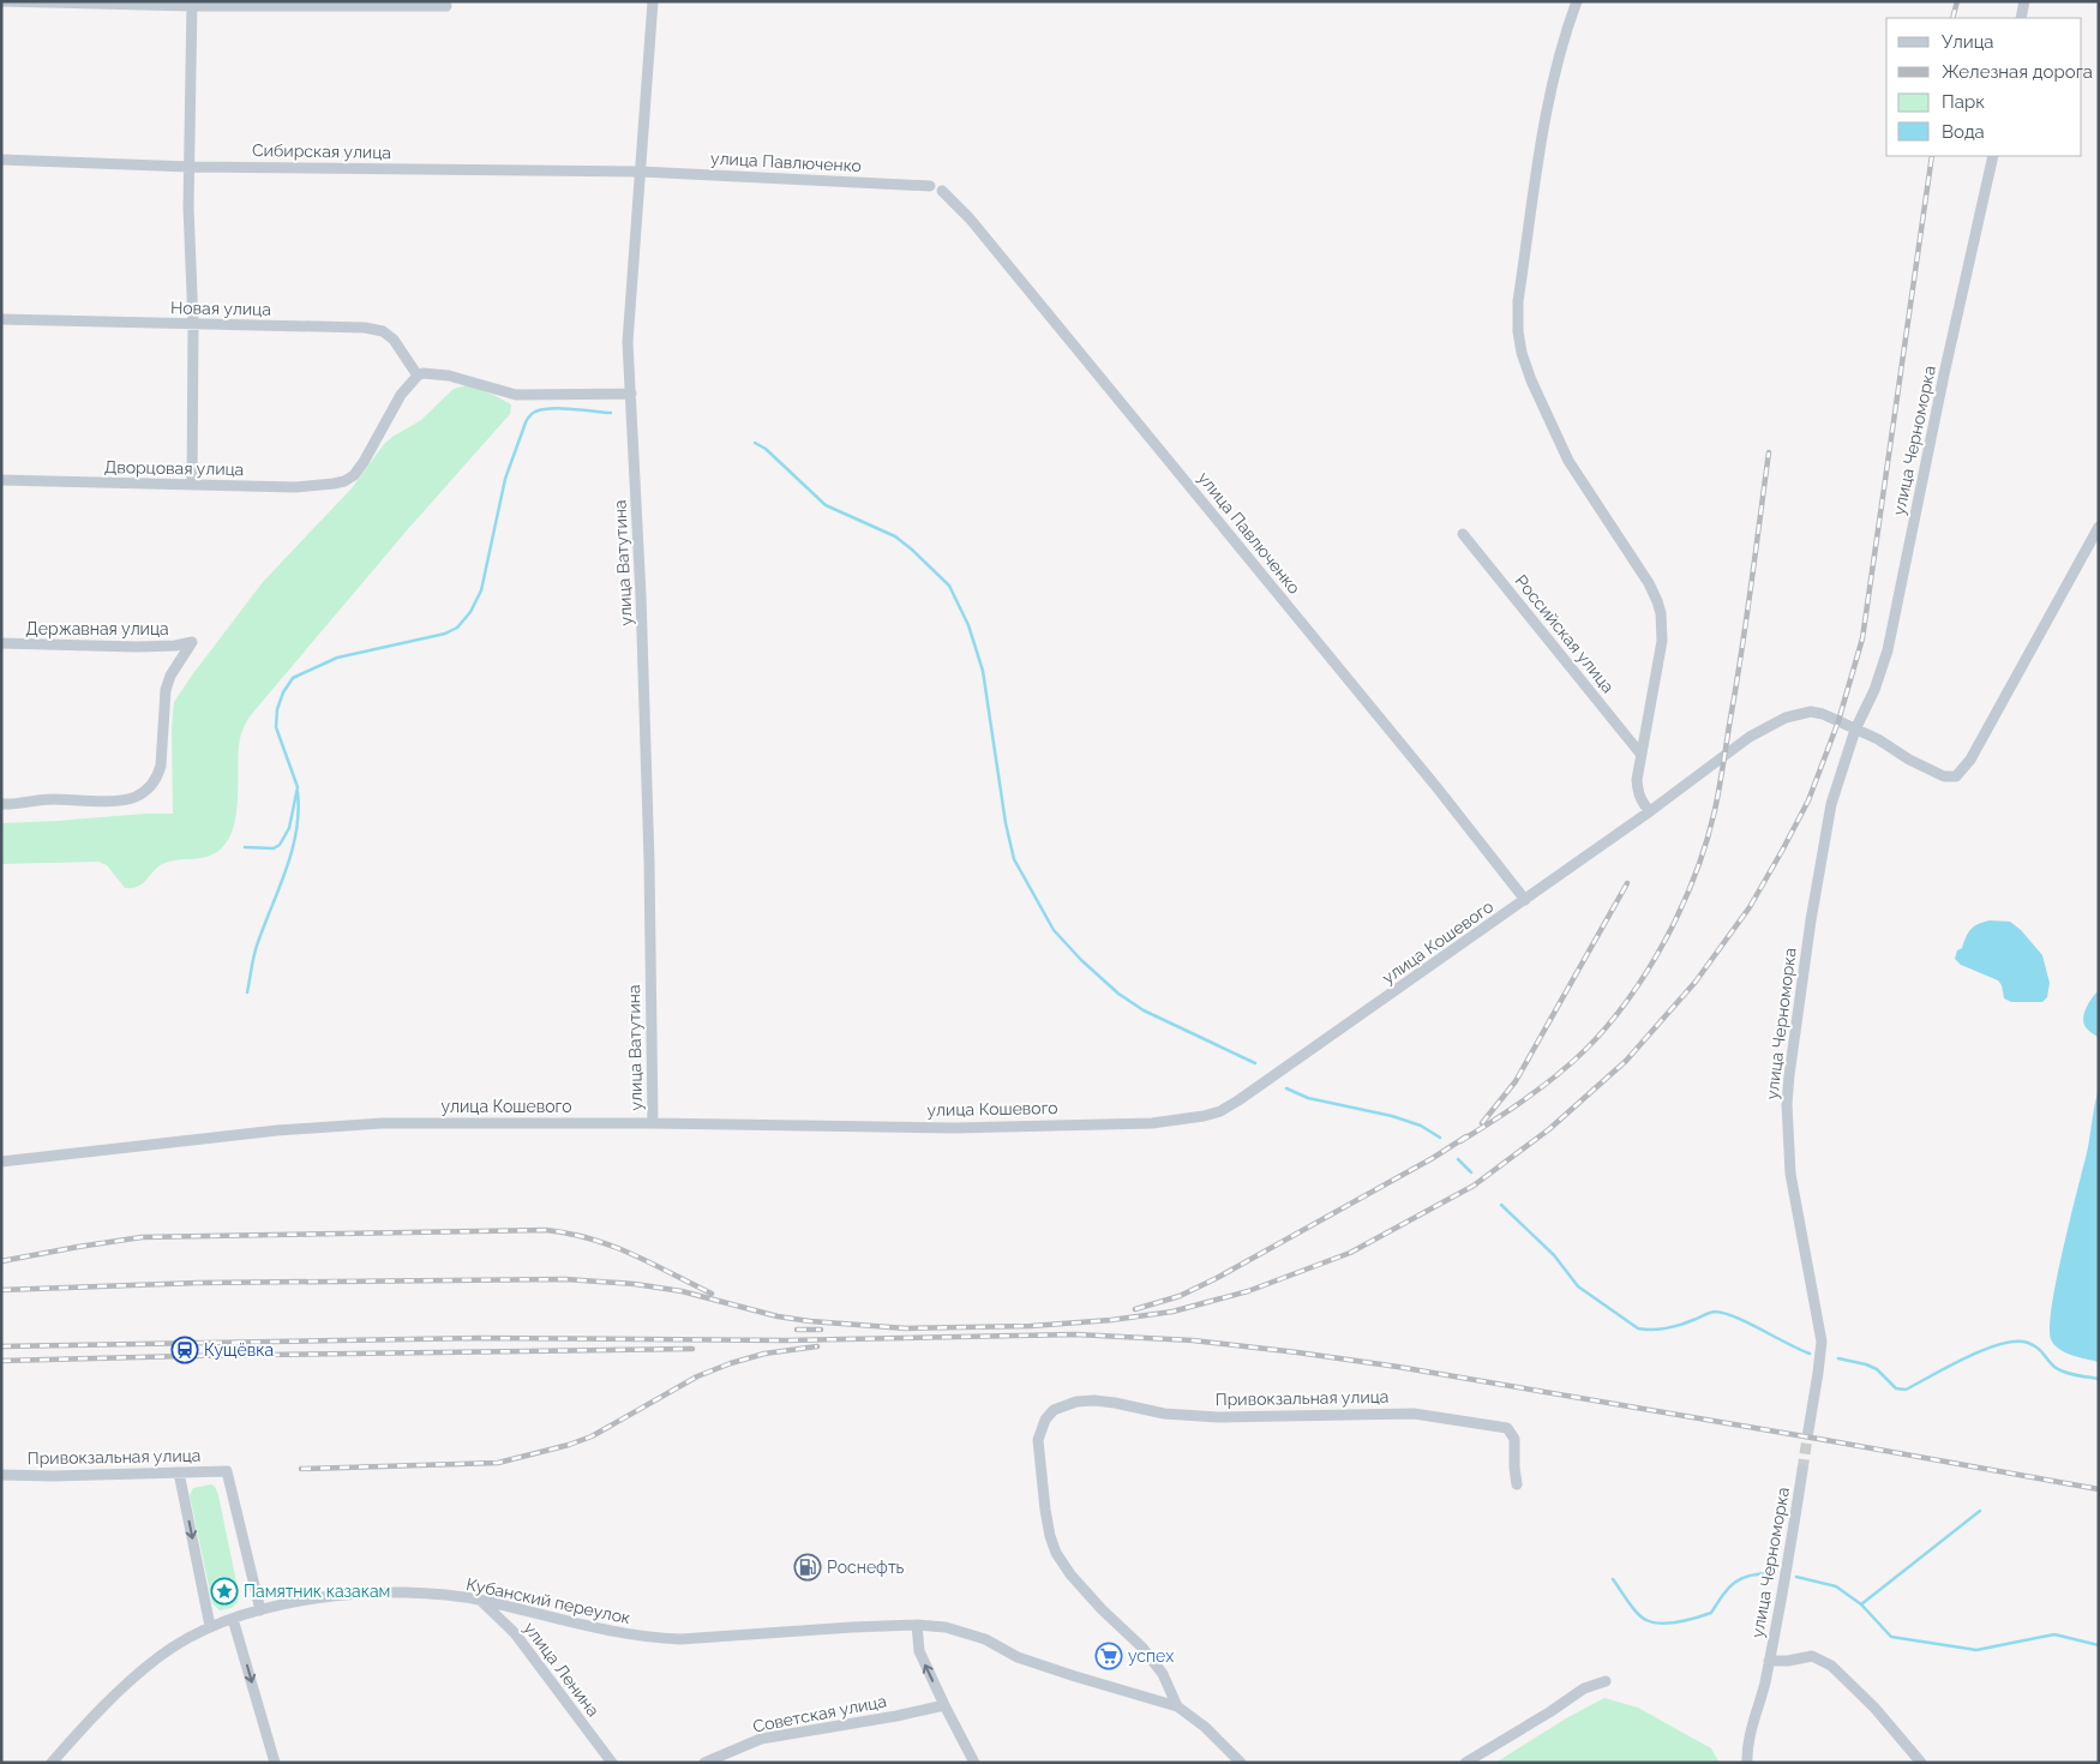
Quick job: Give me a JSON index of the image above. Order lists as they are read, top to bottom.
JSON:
{
  "streets": {
    "street": [
      "Сибирская улица",
      "улица Павлюченко",
      "Новая улица",
      "улица Черноморка",
      "Дворцовая улица",
      "улица Ватутина",
      "Державная улица",
      "Российская улица",
      "улица Кошевого",
      "Привокзальная улица",
      "Кубанский переулок",
      "улица Ленина",
      "Советская улица"
    ]
  },
  "crossings": [
    ["Сибирская улица", "улица Павлюченко"],
    ["Сибирская улица", "улица Ватутина"],
    ["улица Павлюченко", "улица Ватутина"],
    ["улица Павлюченко", "улица Кошевого"],
    ["Новая улица", "Дворцовая улица"],
    ["улица Черноморка", "улица Кошевого"],
    ["улица Ватутина", "улица Кошевого"],
    ["Привокзальная улица", "Кубанский переулок"],
    ["Кубанский переулок", "улица Ленина"]
  ],
  "places": {
    "station": ["Кущёвка"],
    "fuel station": ["Роснефть"],
    "place": ["Памятник казакам"],
    "supermarket": ["успех"]
  },
  "legend": [
    "Улица",
    "Железная дорога",
    "Парк",
    "Вода"
  ]
}
